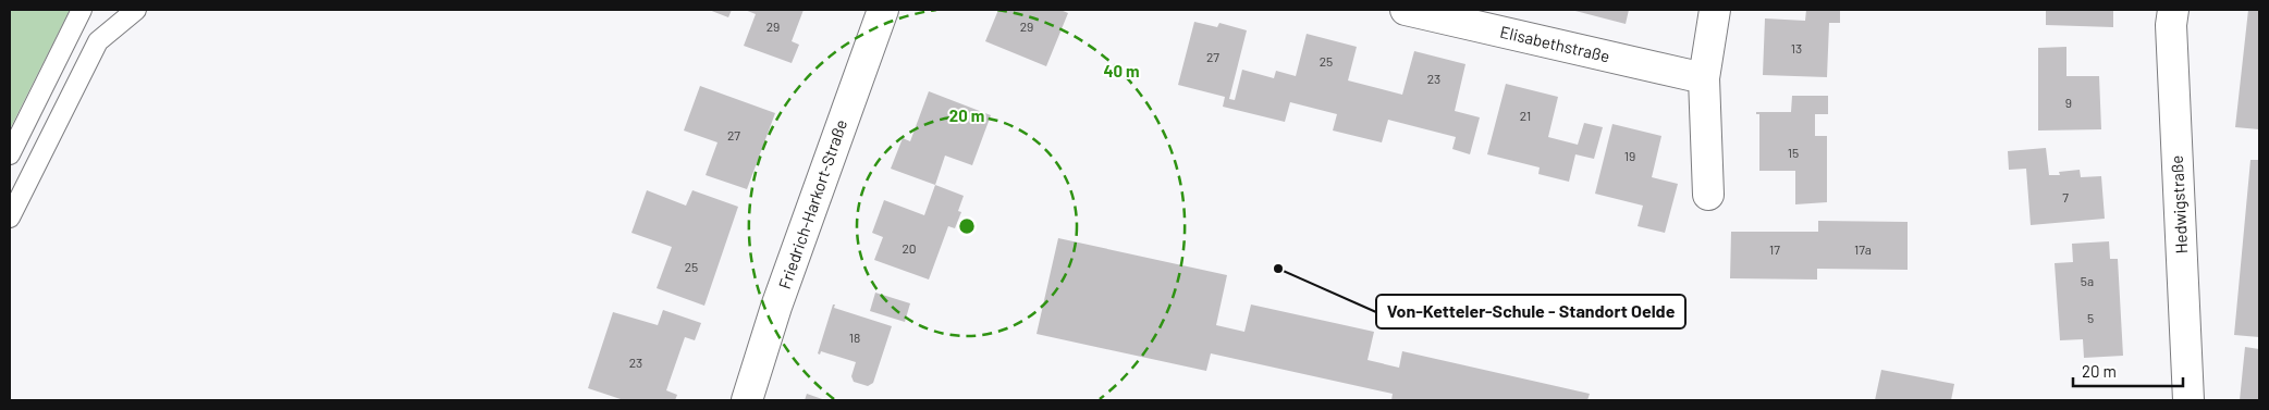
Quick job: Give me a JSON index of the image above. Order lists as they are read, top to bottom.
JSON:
{
  "streets": {
    "street": ["Elisabethstraße", "Friedrich-Harkort-Straße", "Hedwigstraße"]
  },
  "places": ["Von-Ketteler-Schule - Standort Oelde"],
  "house_numbers": [
    "29",
    "29",
    "13",
    "27",
    "25",
    "23",
    "9",
    "21",
    "27",
    "15",
    "19",
    "7",
    "20",
    "17",
    "17a",
    "25",
    "5a",
    "5",
    "18",
    "23"
  ],
  "scale_bar": "20 m",
  "rings": ["40 m", "20 m"]
}
